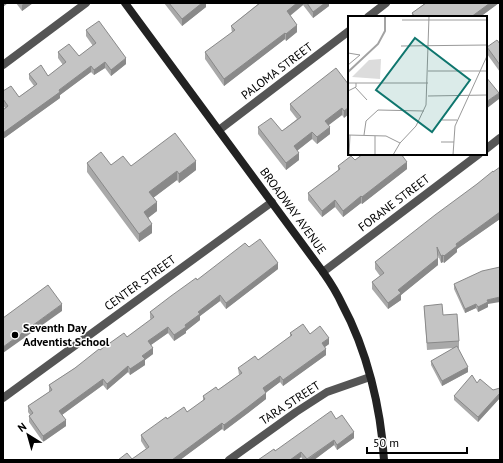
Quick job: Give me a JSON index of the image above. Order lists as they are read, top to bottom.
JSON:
{
  "streets": {
    "street": [
      "PALOMA STREET",
      "FORANE STREET",
      "BROADWAY AVENUE",
      "CENTER STREET",
      "TARA STREET"
    ]
  },
  "crossings": [
    ["PALOMA STREET", "BROADWAY AVENUE"],
    ["FORANE STREET", "BROADWAY AVENUE"],
    ["BROADWAY AVENUE", "CENTER STREET"],
    ["BROADWAY AVENUE", "TARA STREET"]
  ],
  "places": ["Seventh Day Adventist School"],
  "scale_bar": "50 m",
  "north": "top left"
}
